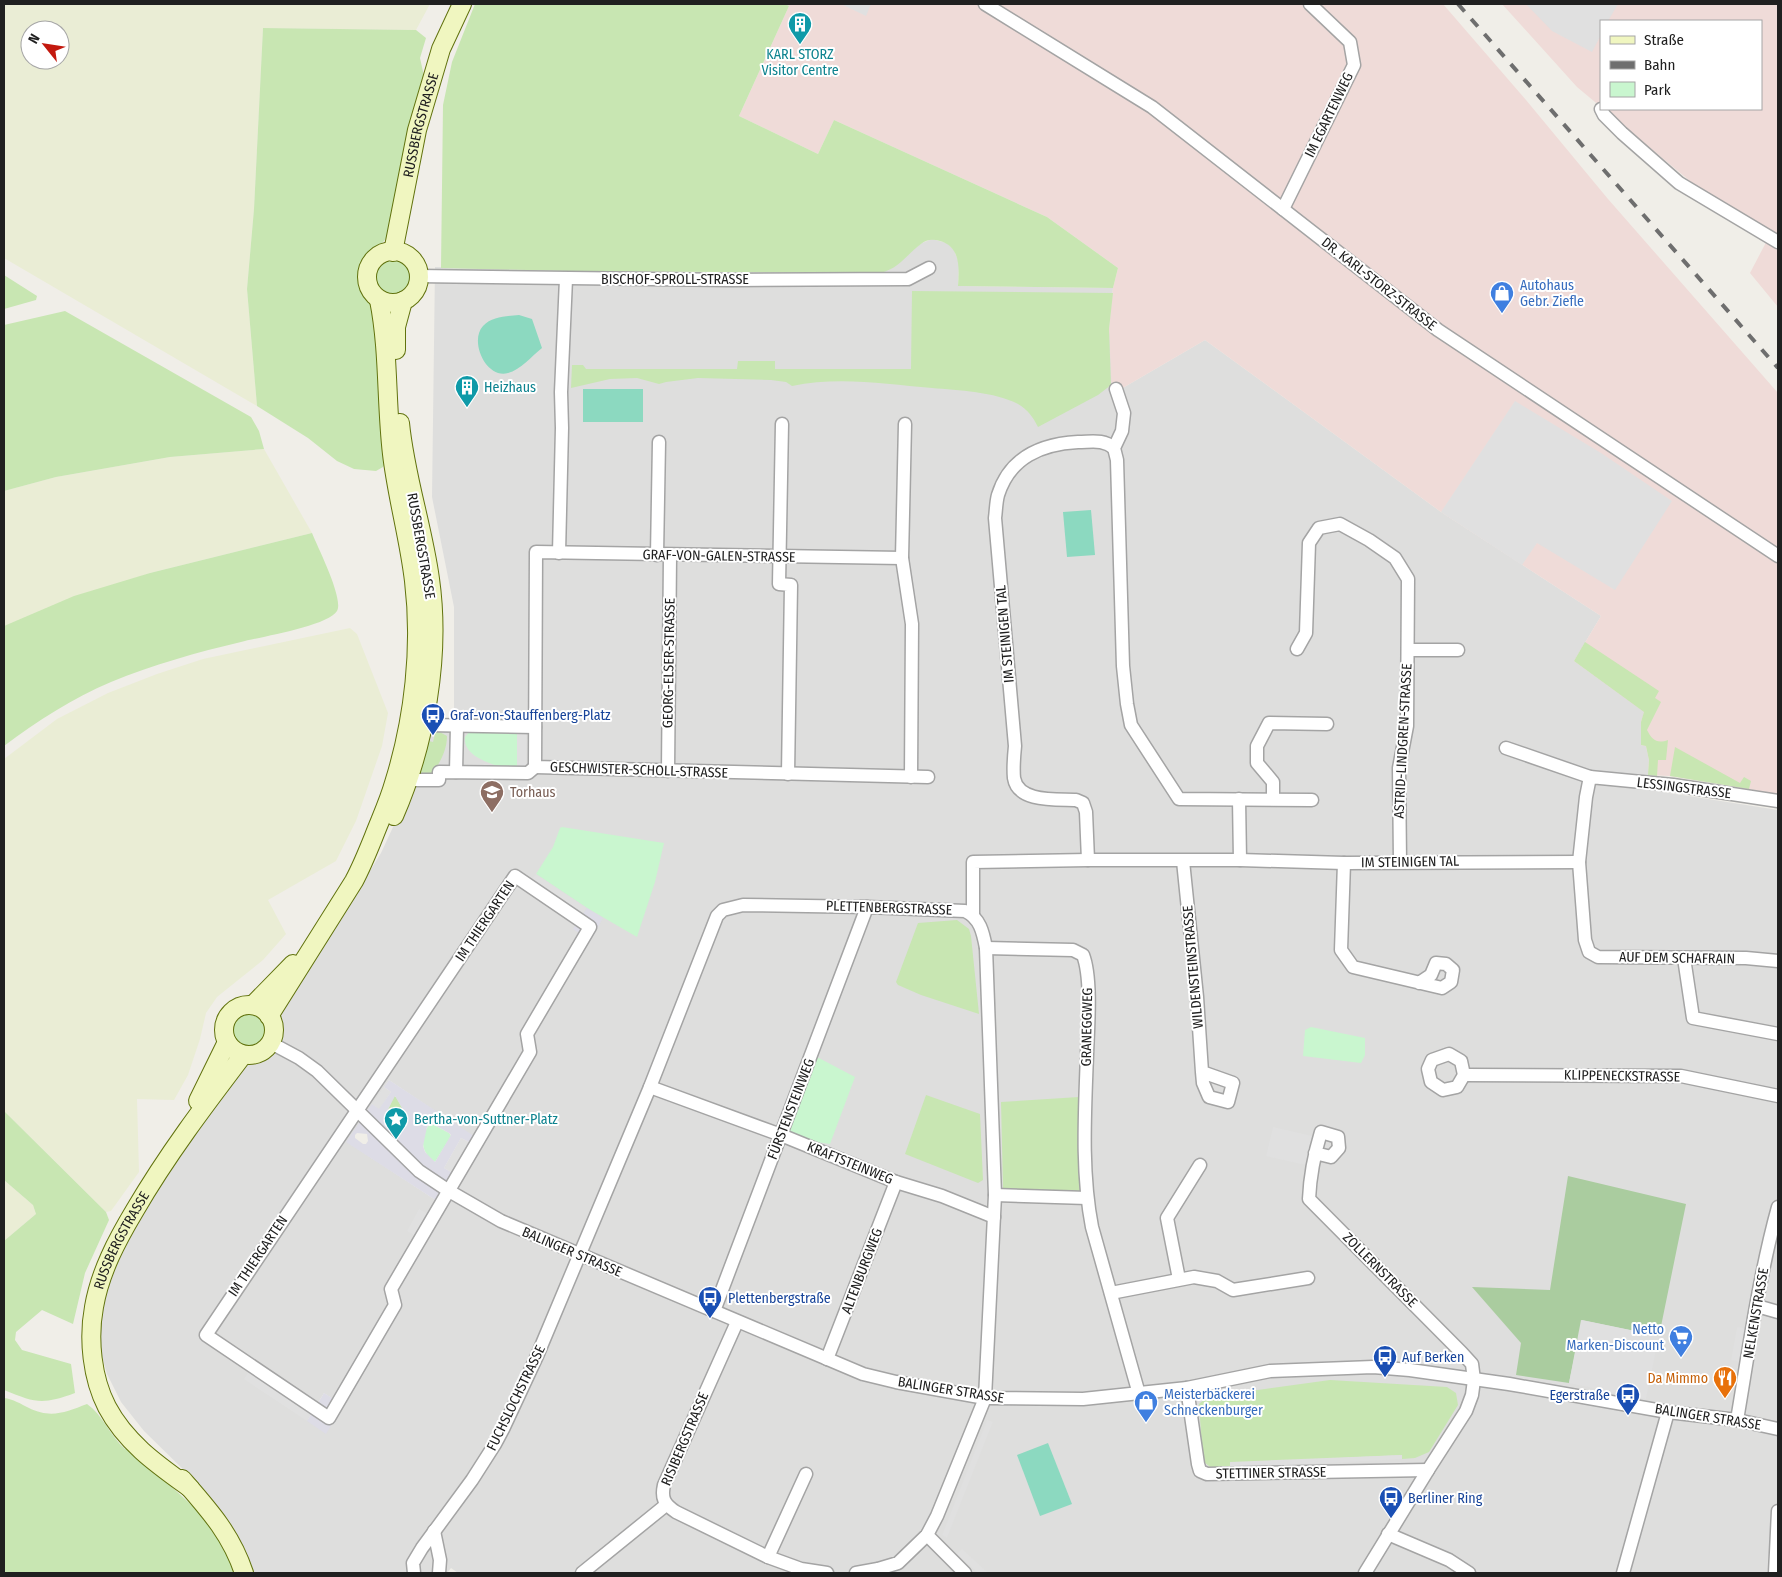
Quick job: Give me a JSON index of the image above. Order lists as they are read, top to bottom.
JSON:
{
  "streets": {
    "street": [
      "IM EGARTENWEG",
      "RUSSBERGSTRASSE",
      "BISCHOF-SPROLL-STRASSE",
      "DR. KARL-STORZ-STRASSE",
      "GRAF-VON-GALEN-STRASSE",
      "IM STEINIGEN TAL",
      "GEORG-ELSER-STRASSE",
      "ASTRID-LINDGREN-STRASSE",
      "GESCHWISTER-SCHOLL-STRASSE",
      "LESSINGSTRASSE",
      "PLETTENBERGSTRASSE",
      "IM THIERGARTEN",
      "AUF DEM SCHAFRAIN",
      "WILDENSTEINSTRASSE",
      "GRANEGGWEG",
      "KLIPPENECKSTRASSE",
      "FÜRSTENSTEINWEG",
      "KRAFTSTEINWEG",
      "BALINGER STRASSE",
      "ZOLLERNSTRASSE",
      "ALTENBURGWEG",
      "NELKENSTRASSE",
      "FUCHSLOCHSTRASSE",
      "RISIBERGSTRASSE",
      "STETTINER STRASSE"
    ]
  },
  "crossings": [
    ["IM EGARTENWEG", "DR. KARL-STORZ-STRASSE"],
    ["RUSSBERGSTRASSE", "BISCHOF-SPROLL-STRASSE"],
    ["RUSSBERGSTRASSE", "BALINGER STRASSE"],
    ["GRAF-VON-GALEN-STRASSE", "GEORG-ELSER-STRASSE"],
    ["GRAF-VON-GALEN-STRASSE", "GESCHWISTER-SCHOLL-STRASSE"],
    ["IM STEINIGEN TAL", "ASTRID-LINDGREN-STRASSE"],
    ["IM STEINIGEN TAL", "PLETTENBERGSTRASSE"],
    ["IM STEINIGEN TAL", "AUF DEM SCHAFRAIN"],
    ["IM STEINIGEN TAL", "WILDENSTEINSTRASSE"],
    ["GEORG-ELSER-STRASSE", "GESCHWISTER-SCHOLL-STRASSE"],
    ["PLETTENBERGSTRASSE", "FÜRSTENSTEINWEG"],
    ["PLETTENBERGSTRASSE", "KRAFTSTEINWEG"],
    ["PLETTENBERGSTRASSE", "BALINGER STRASSE"],
    ["PLETTENBERGSTRASSE", "FUCHSLOCHSTRASSE"],
    ["IM THIERGARTEN", "BALINGER STRASSE"],
    ["GRANEGGWEG", "BALINGER STRASSE"],
    ["FÜRSTENSTEINWEG", "KRAFTSTEINWEG"],
    ["FÜRSTENSTEINWEG", "BALINGER STRASSE"],
    ["KRAFTSTEINWEG", "ALTENBURGWEG"],
    ["BALINGER STRASSE", "ZOLLERNSTRASSE"],
    ["BALINGER STRASSE", "ALTENBURGWEG"],
    ["BALINGER STRASSE", "NELKENSTRASSE"],
    ["BALINGER STRASSE", "FUCHSLOCHSTRASSE"],
    ["BALINGER STRASSE", "RISIBERGSTRASSE"],
    ["BALINGER STRASSE", "STETTINER STRASSE"]
  ],
  "places": {
    "building": ["KARL STORZ Visitor Centre", "Heizhaus"],
    "shop": ["Autohaus Gebr. Ziefle", "Meisterbäckerei Schneckenburger"],
    "bus stop": [
      "Graf-von-Stauffenberg-Platz",
      "Plettenbergstraße",
      "Auf Berken",
      "Egerstraße",
      "Berliner Ring"
    ],
    "school or university": ["Torhaus"],
    "place": ["Bertha-von-Suttner-Platz"],
    "supermarket": ["Netto Marken-Discount"],
    "restaurant": ["Da Mimmo"]
  },
  "legend": ["Straße", "Bahn", "Park"],
  "north": "top left"
}
